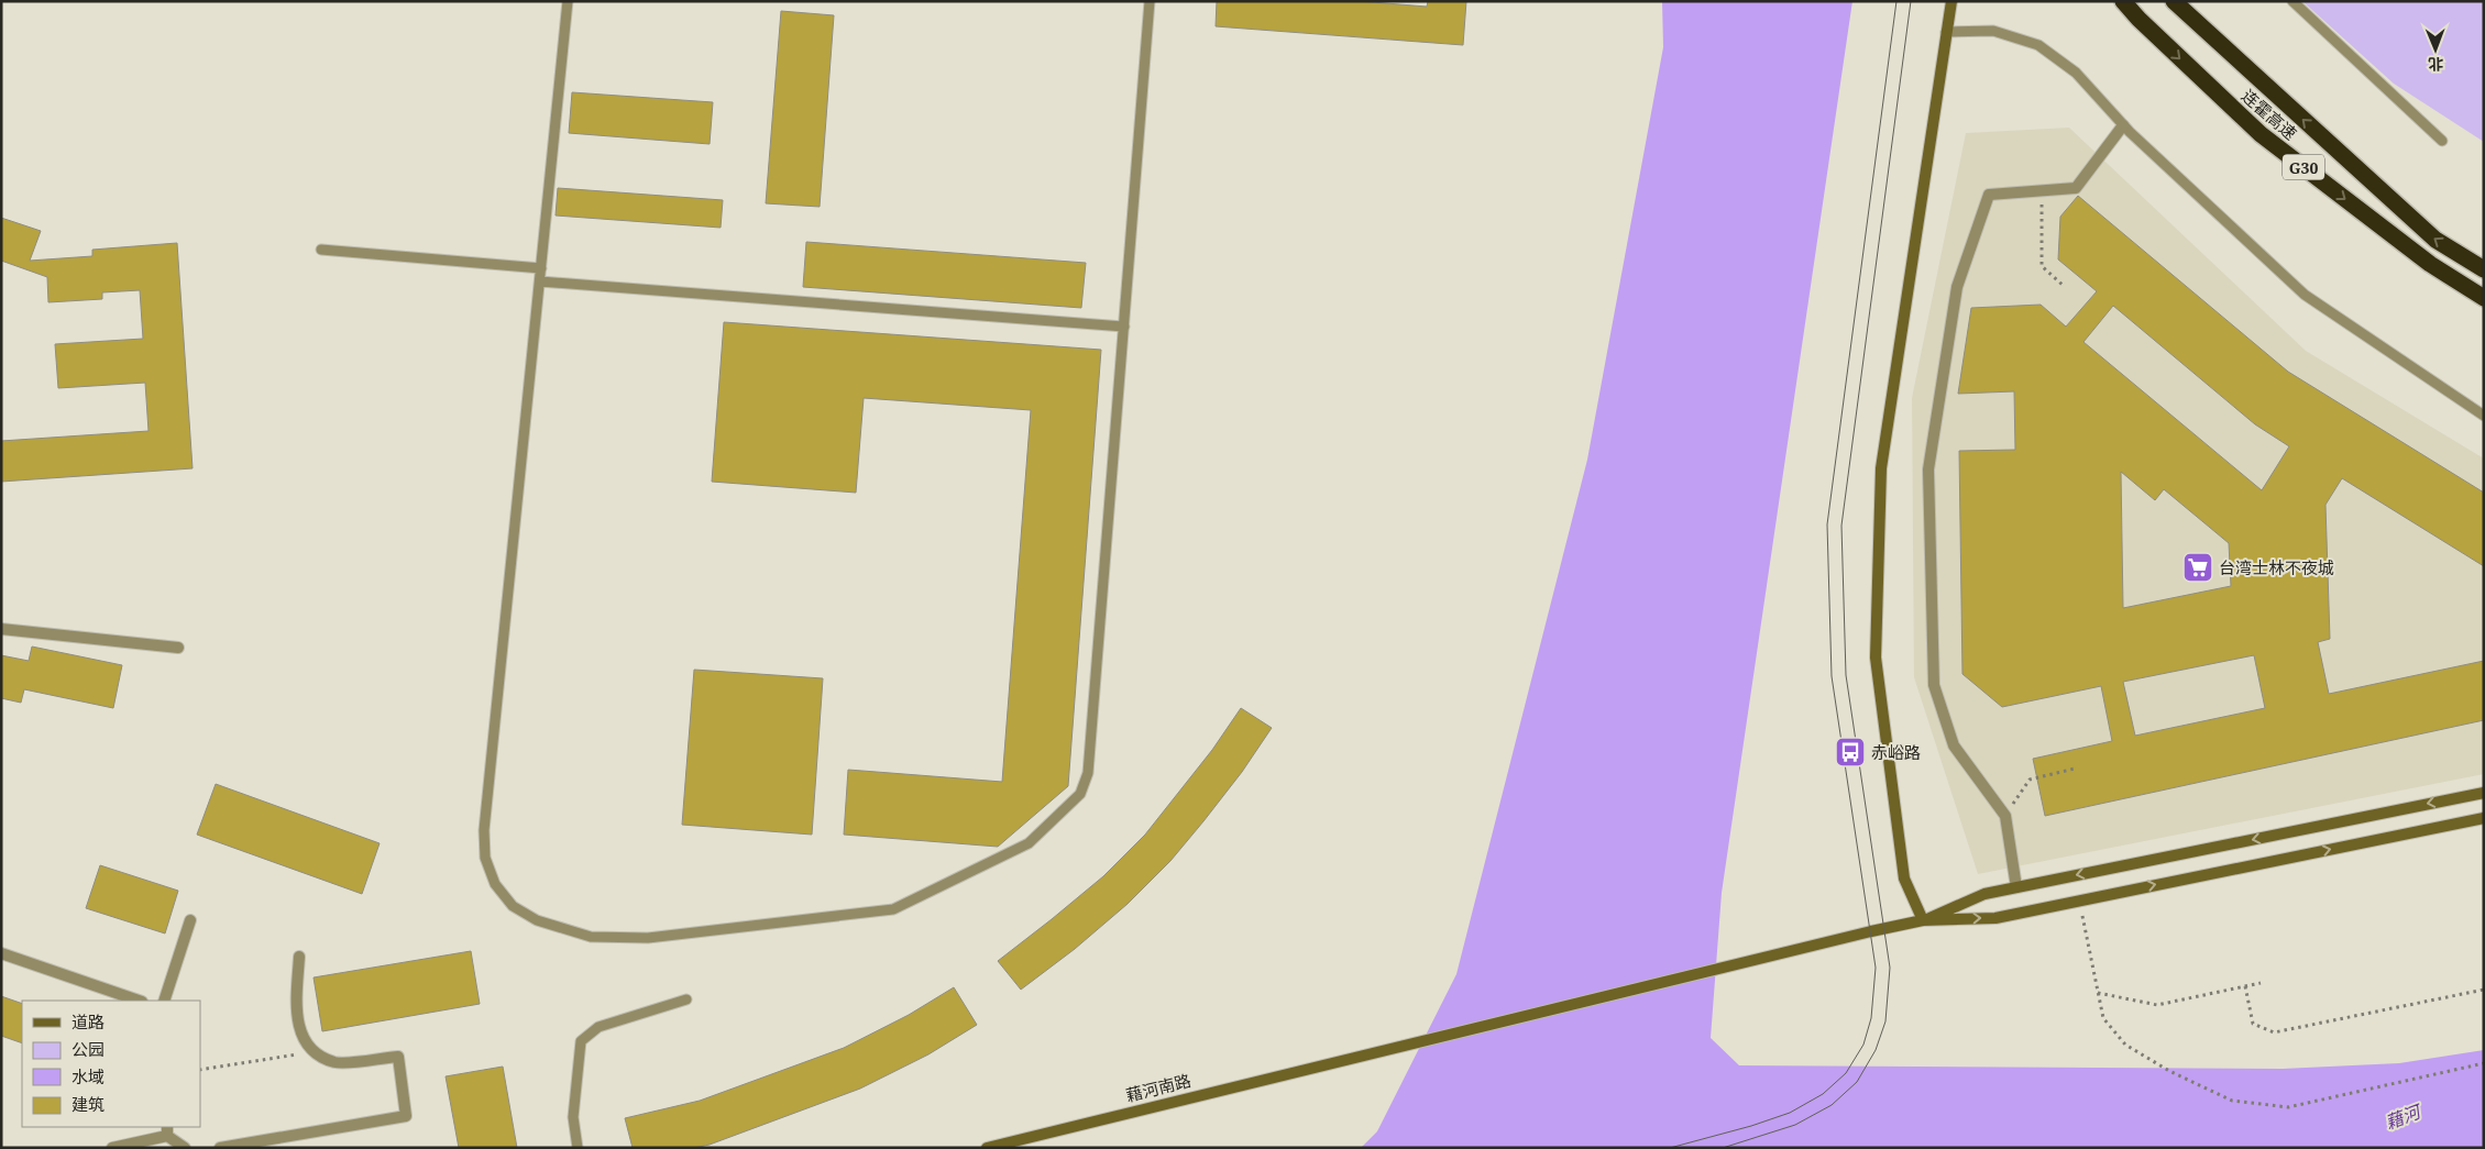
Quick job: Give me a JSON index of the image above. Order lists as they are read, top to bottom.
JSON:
{
  "streets": {
    "highway": ["连霍高速", "G30"],
    "main road": ["藉河南路"]
  },
  "water": ["藉河"],
  "places": {
    "supermarket": ["台湾士林不夜城"],
    "bus stop": ["赤峪路"]
  },
  "legend": [
    "道路",
    "公园",
    "水域",
    "建筑"
  ],
  "north": "bottom"
}
